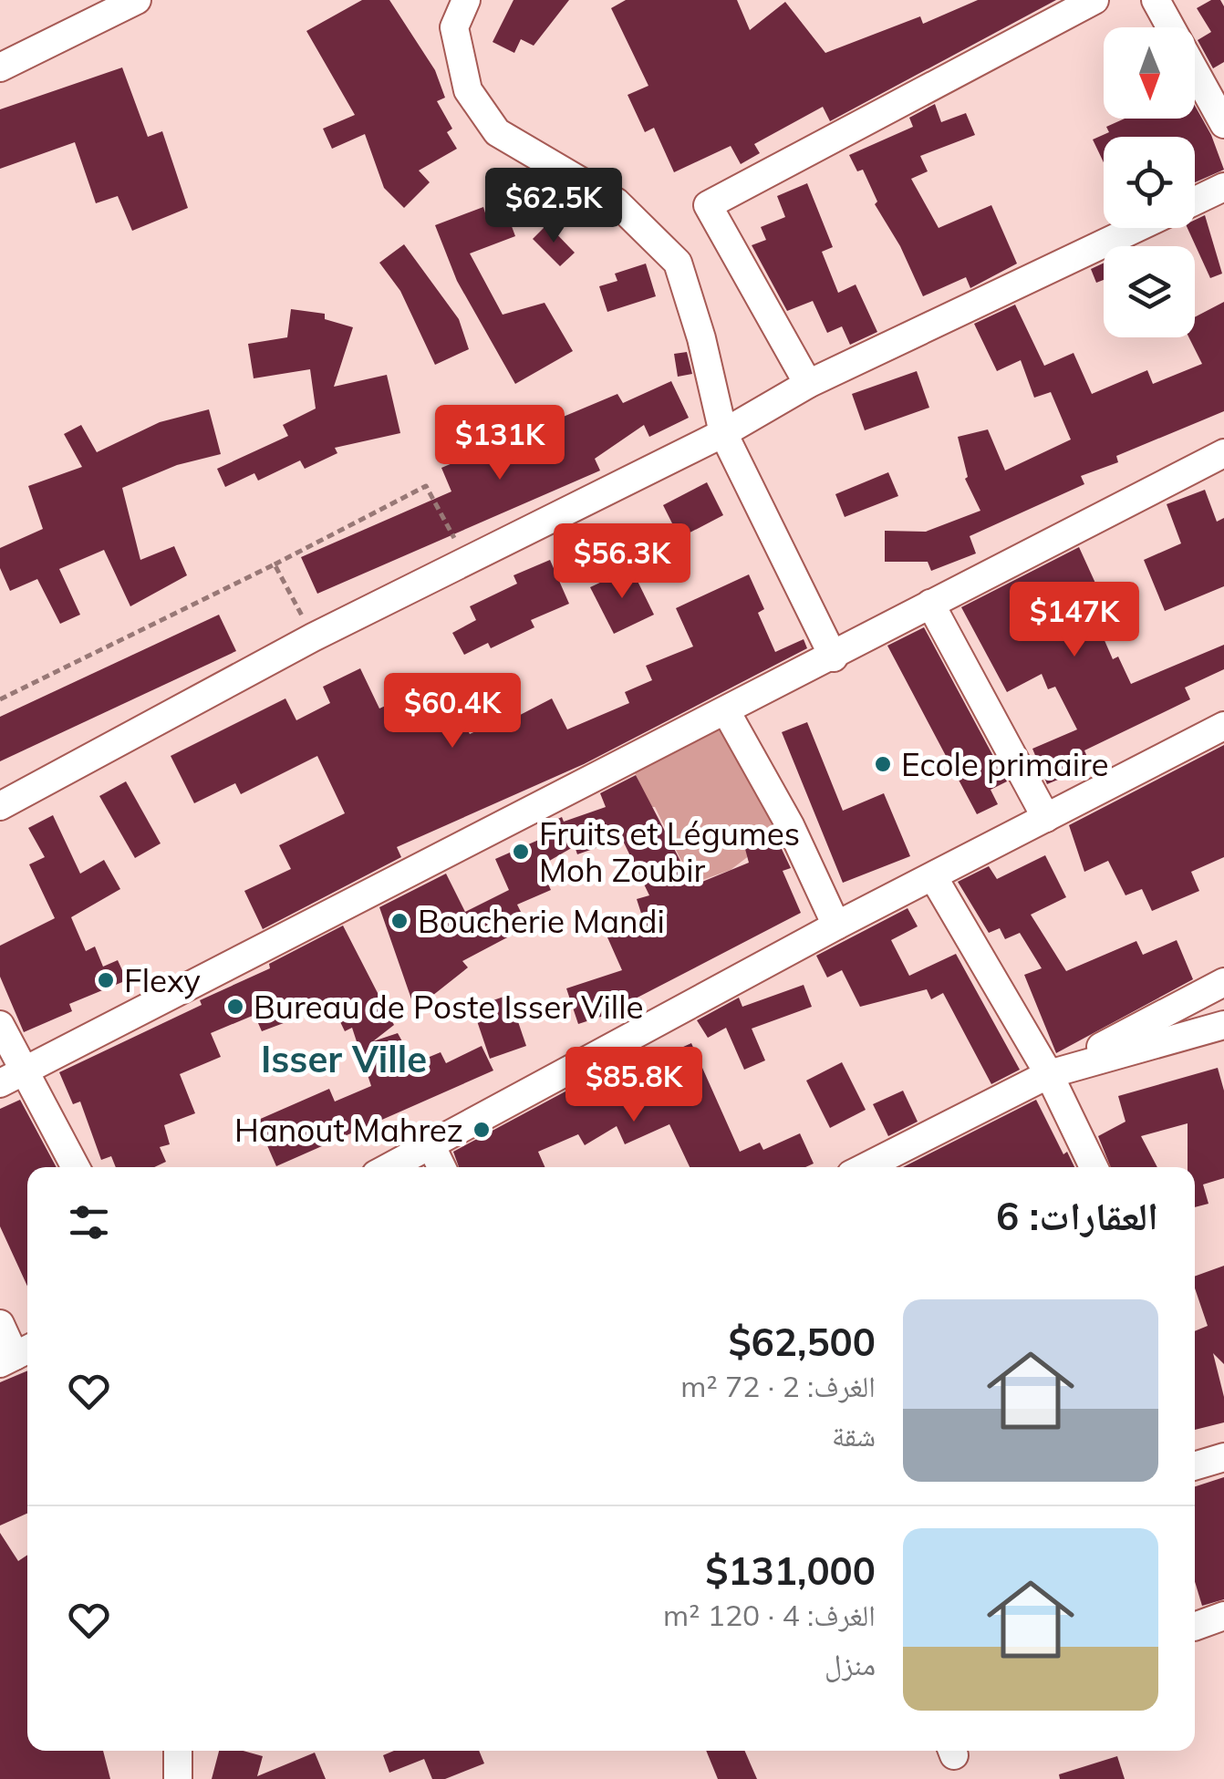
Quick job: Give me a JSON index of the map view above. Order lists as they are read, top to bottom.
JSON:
{
  "districts": ["Isser Ville"],
  "places": [
    "Ecole primaire",
    "Fruits et Légumes Moh Zoubir",
    "Boucherie Mandi",
    "Flexy",
    "Bureau de Poste Isser Ville",
    "Hanout Mahrez"
  ],
  "north": "bottom",
  "page": {
    "price": [
      "$62.5K",
      "$131K",
      "$56.3K",
      "$147K",
      "$60.4K",
      "$85.8K"
    ],
    "heading": "العقارات: 6",
    "list": [
      {
        "name": "$62,500",
        "note": "الغرف: 2 · 72 m² · شقة"
      },
      {
        "name": "$131,000",
        "note": "الغرف: 4 · 120 m² · منزل"
      }
    ]
  }
}
